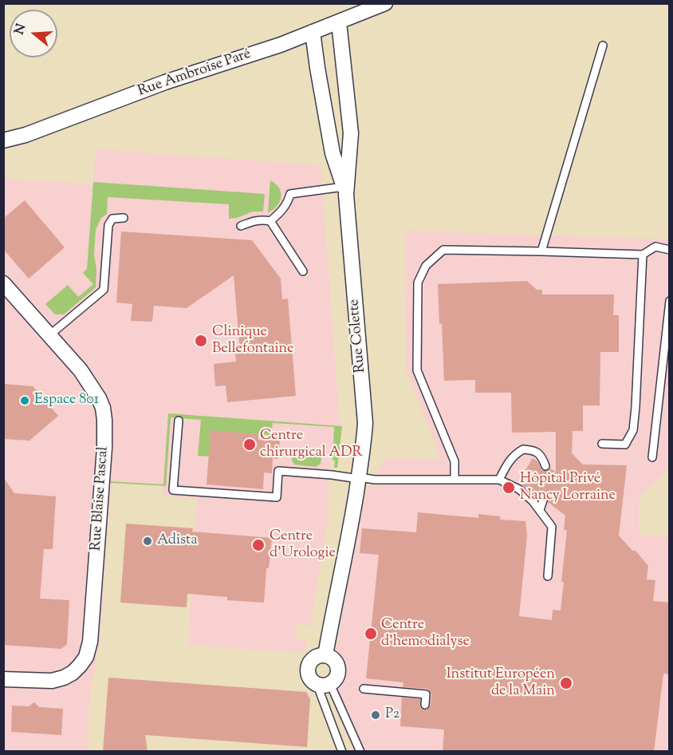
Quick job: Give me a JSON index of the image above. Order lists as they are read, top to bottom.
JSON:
{
  "streets": {
    "street": ["Rue Ambroise Paré", "Rue Colette", "Rue Blaise Pascal"]
  },
  "crossings": [
    ["Rue Ambroise Paré", "Rue Colette"]
  ],
  "places": [
    "Clinique Bellefontaine",
    "Espace 801",
    "Centre chirurgical ADR",
    "Hôpital Privé Nancy Lorraine",
    "Adista",
    "Centre d'Urologie",
    "Centre d'hemodialyse",
    "Institut Européen de la Main",
    "P2"
  ],
  "north": "left"
}
